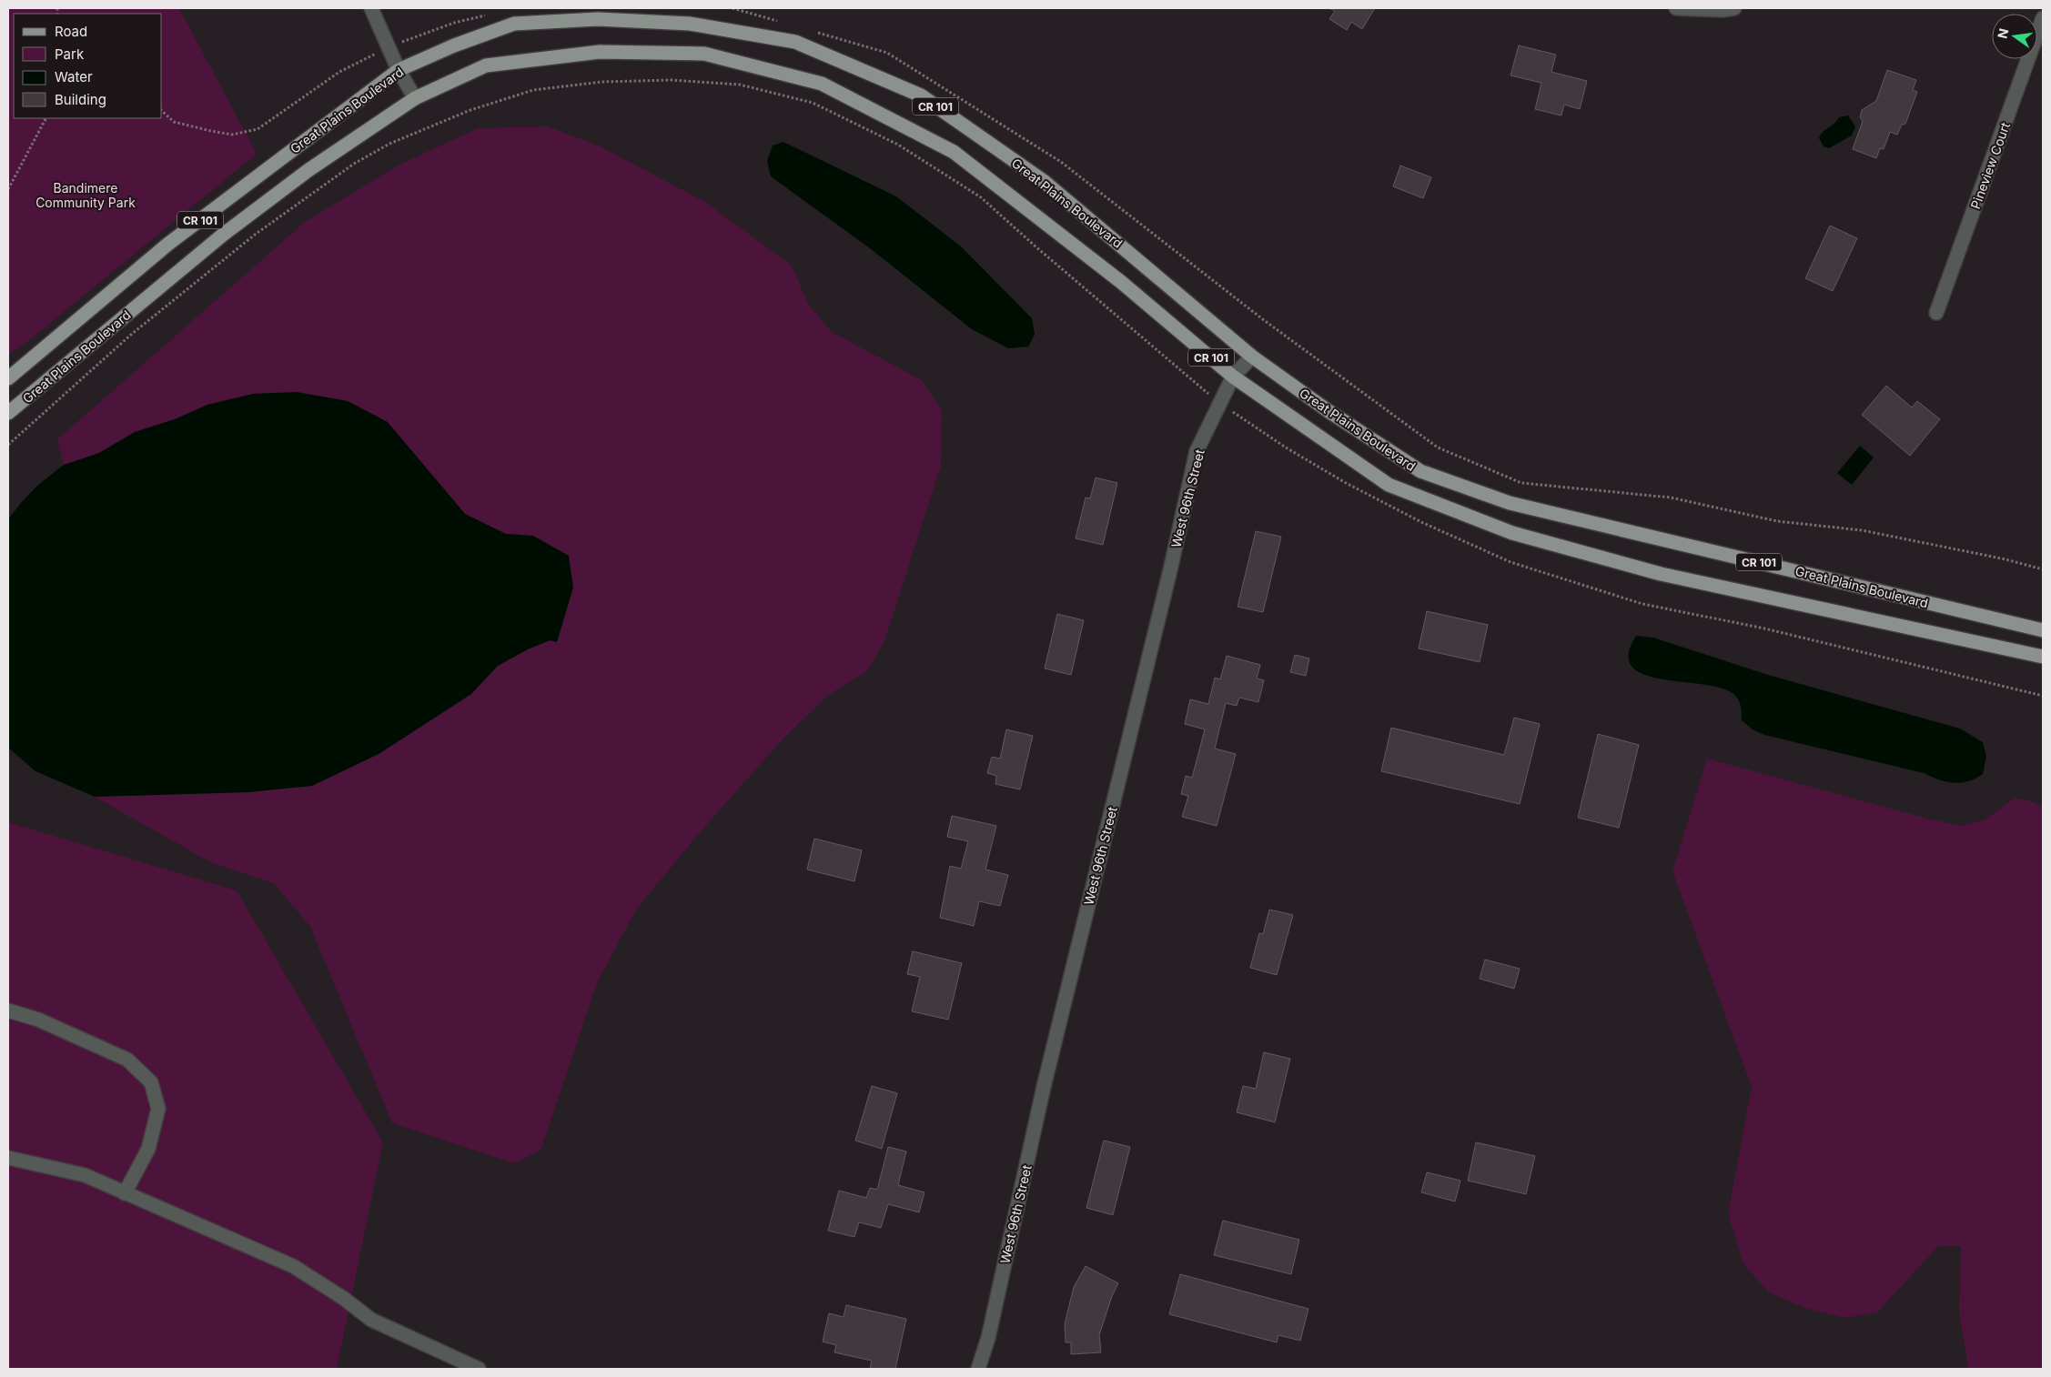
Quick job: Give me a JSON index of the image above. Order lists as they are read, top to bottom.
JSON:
{
  "streets": {
    "main road": ["CR 101", "Great Plains Boulevard"],
    "street": ["Pineview Court", "West 96th Street"]
  },
  "crossings": [
    ["Great Plains Boulevard", "West 96th Street"]
  ],
  "parks": ["Bandimere Community Park"],
  "legend": [
    "Road",
    "Park",
    "Water",
    "Building"
  ],
  "north": "left"
}
